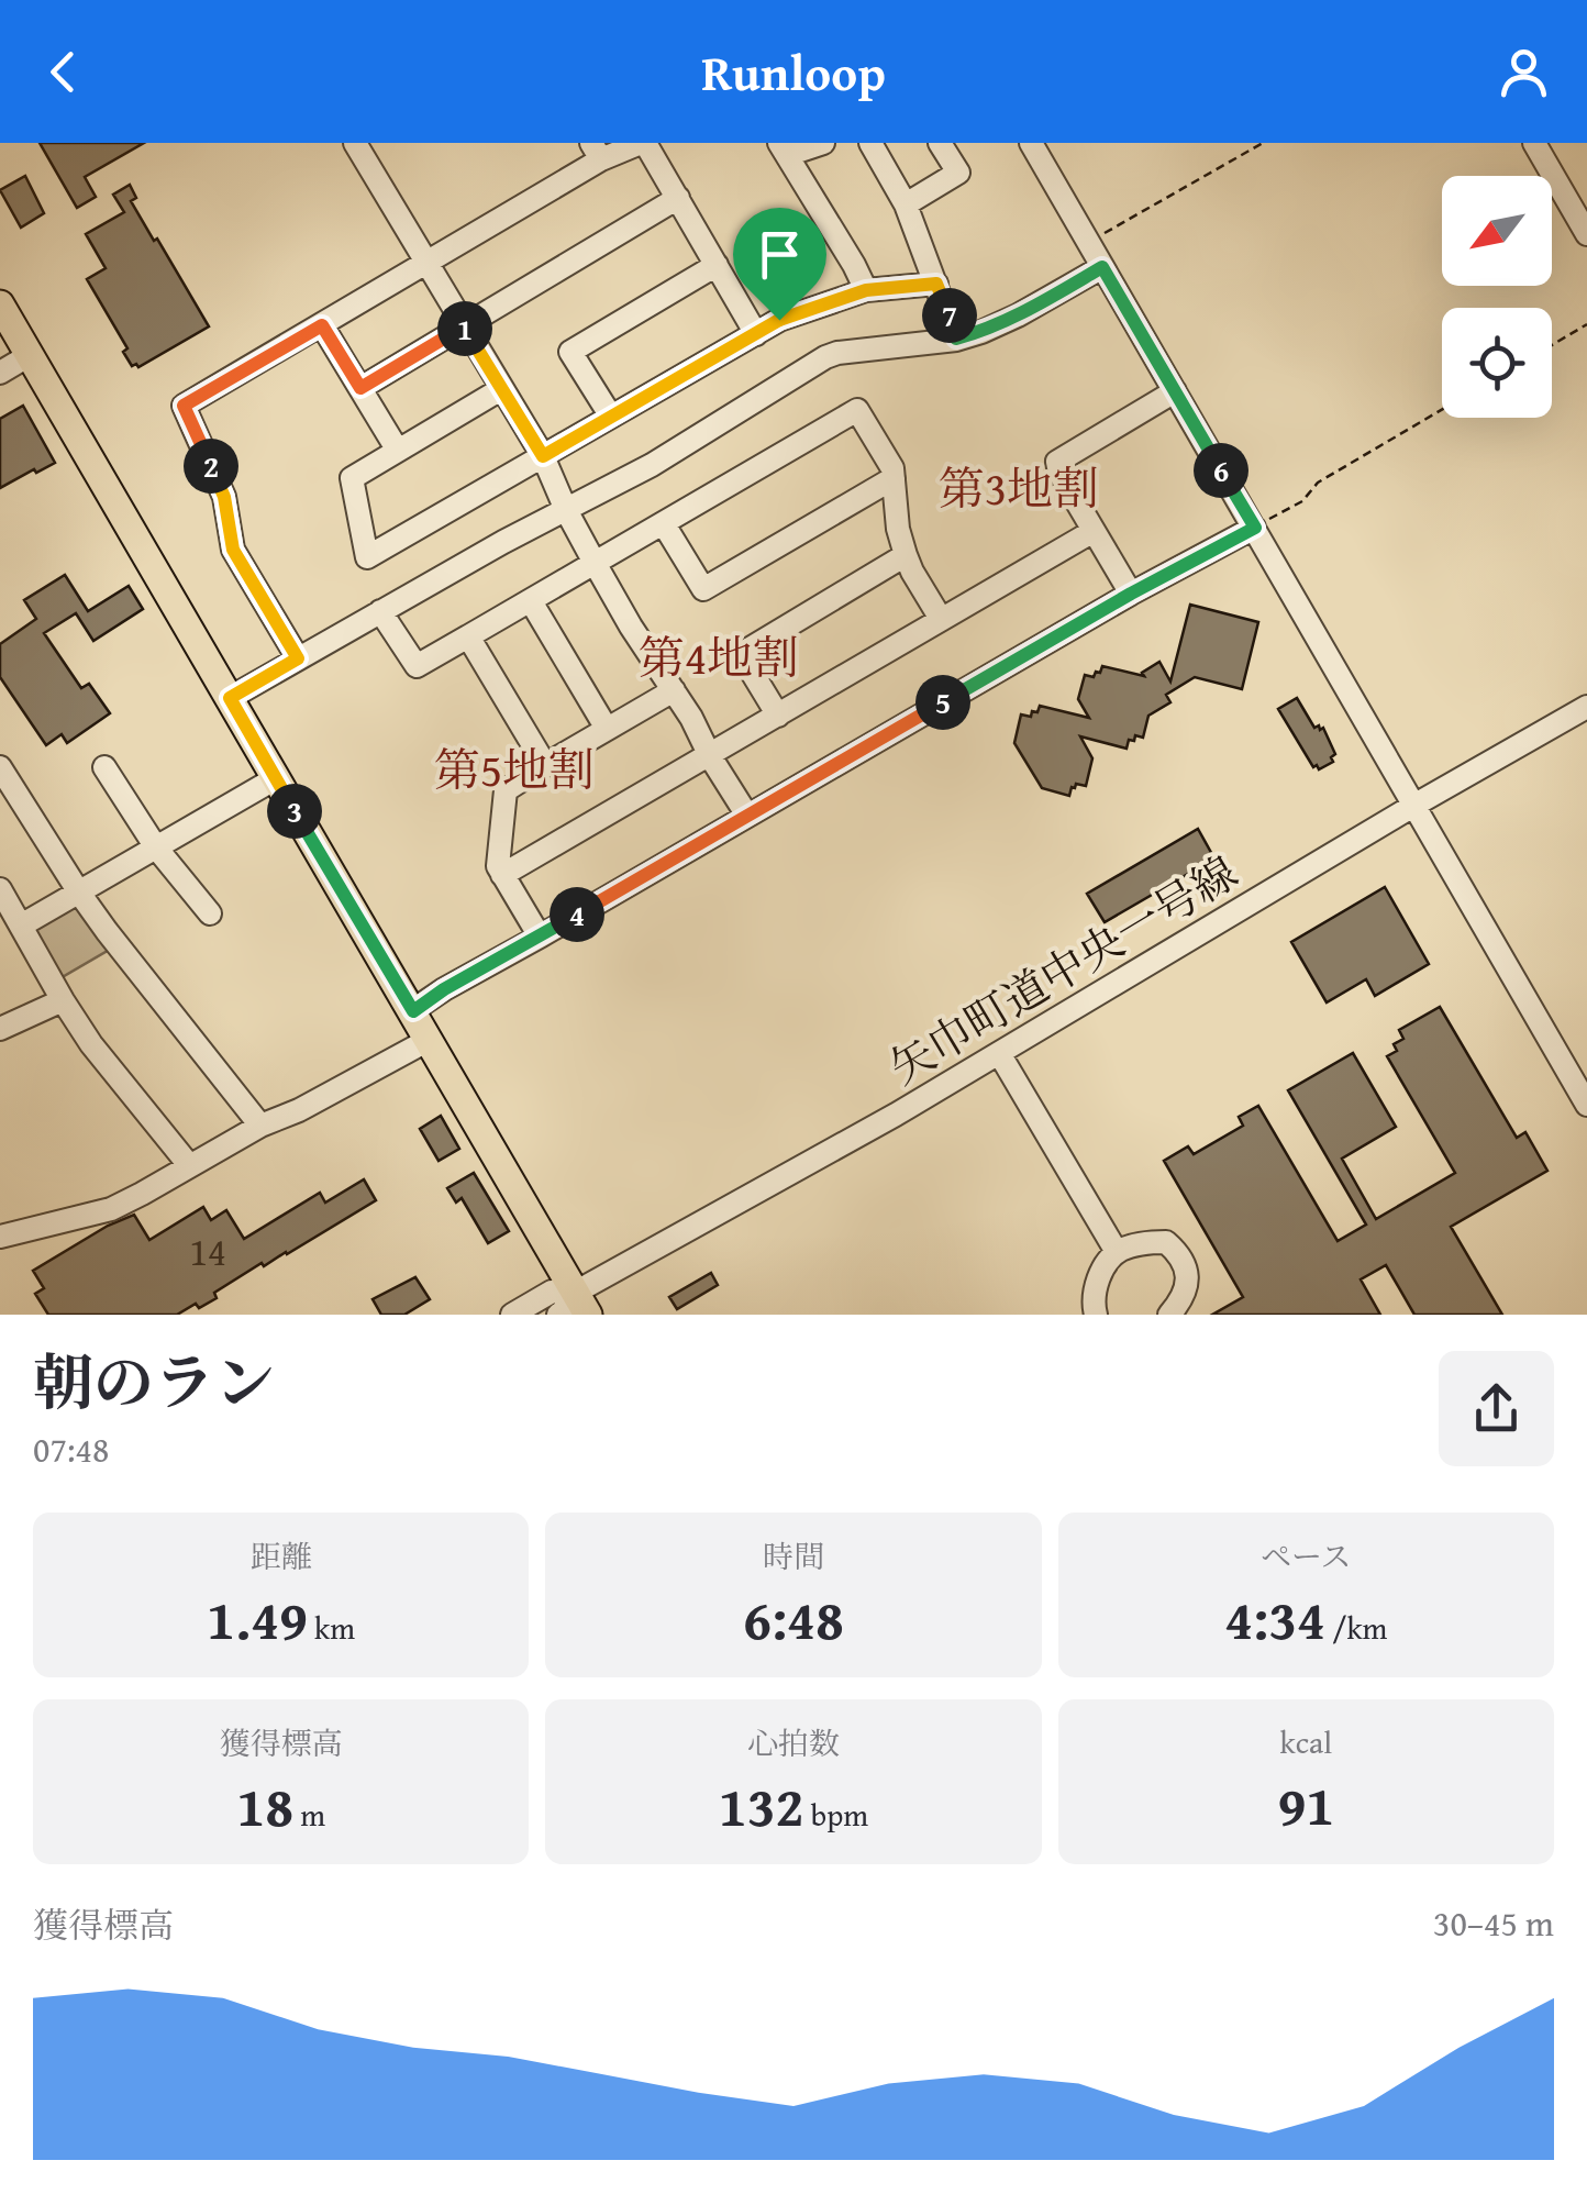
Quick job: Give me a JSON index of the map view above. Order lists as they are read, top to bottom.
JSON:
{
  "streets": {
    "street": ["矢巾町道中央一号線"]
  },
  "districts": ["第3地割", "第4地割", "第5地割"],
  "house_numbers": ["14"],
  "north": "bottom left",
  "page": {
    "header": "Runloop",
    "pins": [
      "7",
      "1",
      "2",
      "6",
      "5",
      "3",
      "4"
    ],
    "heading": ["朝のラン", "07:48"],
    "stats": [
      ["距離", "1.49 km"],
      ["時間", "6:48"],
      ["ペース", "4:34 /km"],
      ["獲得標高", "18 m"],
      ["心拍数", "132 bpm"],
      ["kcal", "91"]
    ],
    "chart": ["獲得標高", "30–45 m"]
  }
}
